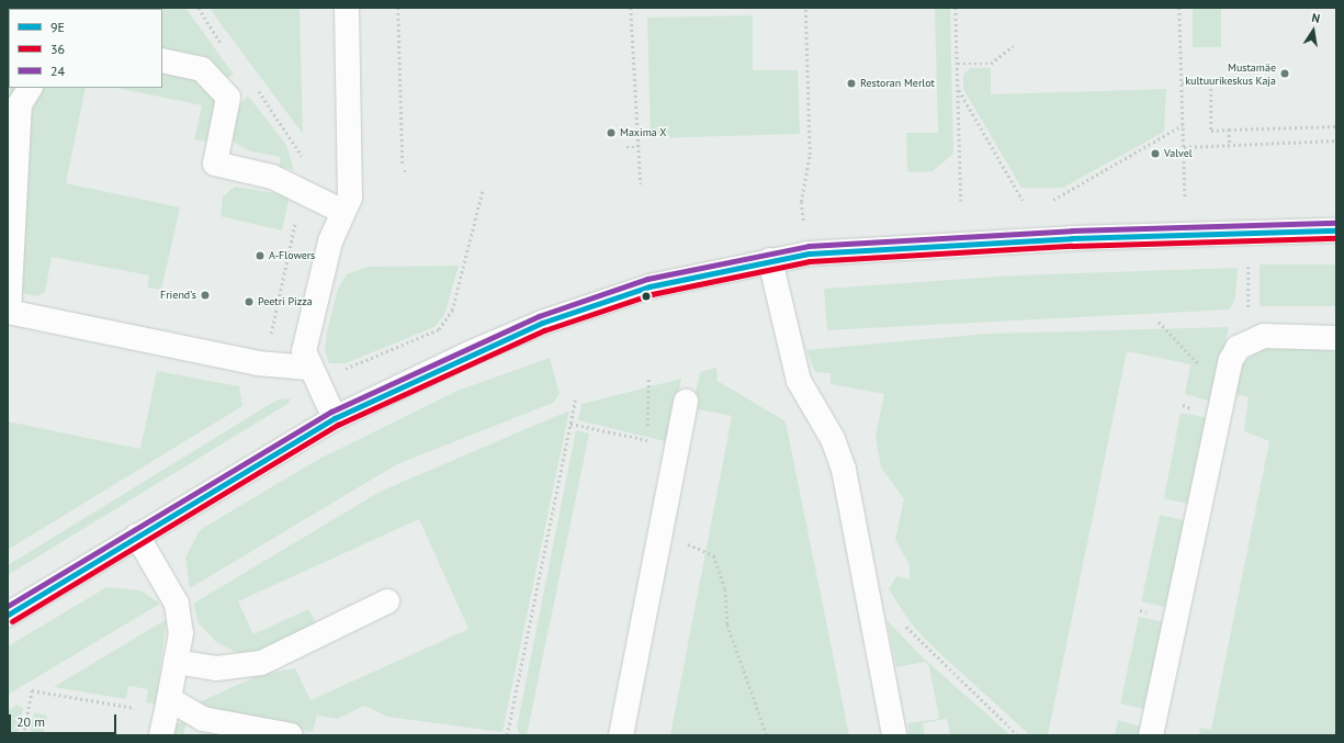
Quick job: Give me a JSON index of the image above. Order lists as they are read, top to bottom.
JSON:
{
  "places": [
    "Mustamäe kultuurikeskus Kaja",
    "Restoran Merlot",
    "Maxima X",
    "Valvel",
    "A-Flowers",
    "Friend's",
    "Peetri Pizza"
  ],
  "lines": ["transit line 24", "transit line 9E", "transit line 36"],
  "legend": ["9E", "36", "24"],
  "scale_bar": "20 m",
  "north": "top"
}
